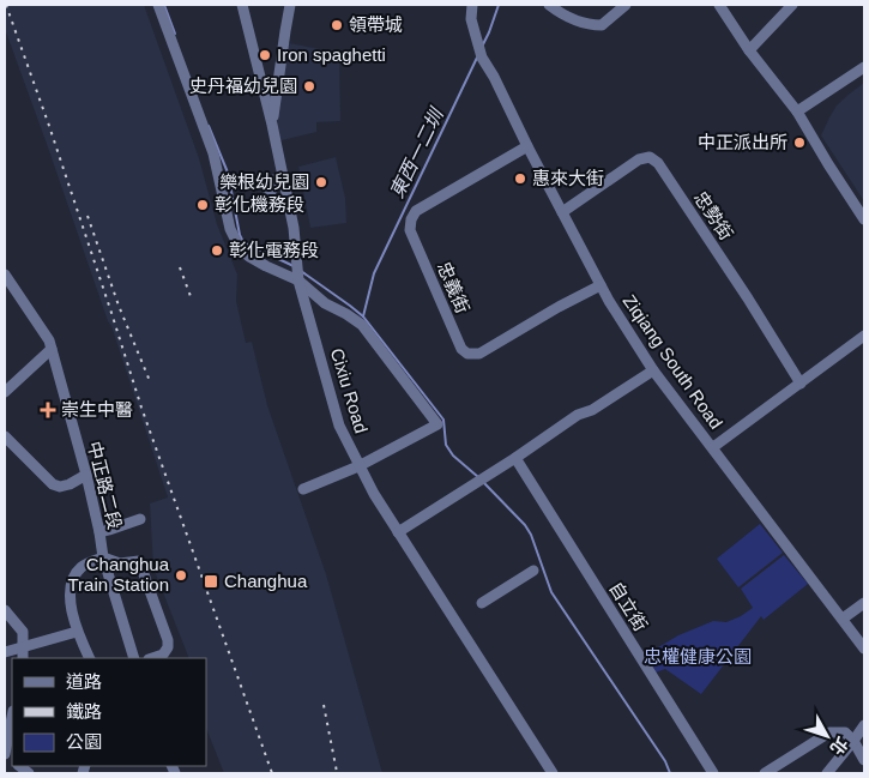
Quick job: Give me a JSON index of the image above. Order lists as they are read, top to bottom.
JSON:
{
  "streets": {
    "street": [
      "忠勢街",
      "忠義街",
      "Ziqiang South Road",
      "Cixiu Road",
      "中正路二段",
      "自立街"
    ]
  },
  "crossings": [
    ["忠勢街", "Ziqiang South Road"],
    ["忠義街", "Ziqiang South Road"]
  ],
  "water": ["東西一二圳"],
  "parks": ["忠權健康公園"],
  "places": {
    "other": [
      "領帶城",
      "Iron spaghetti",
      "史丹福幼兒園",
      "中正派出所",
      "惠來大街",
      "樂根幼兒園",
      "彰化機務段",
      "彰化電務段",
      "Changhua Train Station"
    ],
    "health": ["崇生中醫"],
    "transit": ["Changhua"]
  },
  "legend": ["道路", "鐵路", "公園"],
  "north": "bottom right"
}
